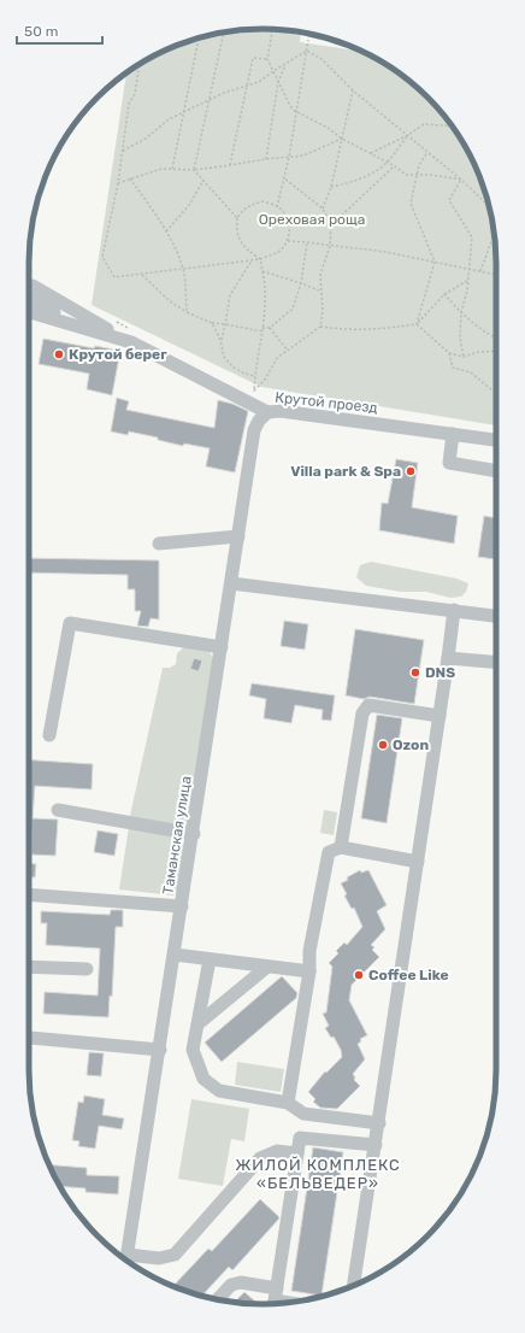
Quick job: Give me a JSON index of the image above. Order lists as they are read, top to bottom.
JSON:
{
  "streets": {
    "street": ["Крутой проезд", "Таманская улица"]
  },
  "crossings": [
    ["Крутой проезд", "Таманская улица"]
  ],
  "districts": ["ЖИЛОЙ КОМПЛЕКС «БЕЛЬВЕДЕР»"],
  "parks": ["Ореховая роща"],
  "places": [
    "Крутой берег",
    "Villa park & Spa",
    "DNS",
    "Ozon",
    "Coffee Like"
  ],
  "scale_bar": "50 m"
}
